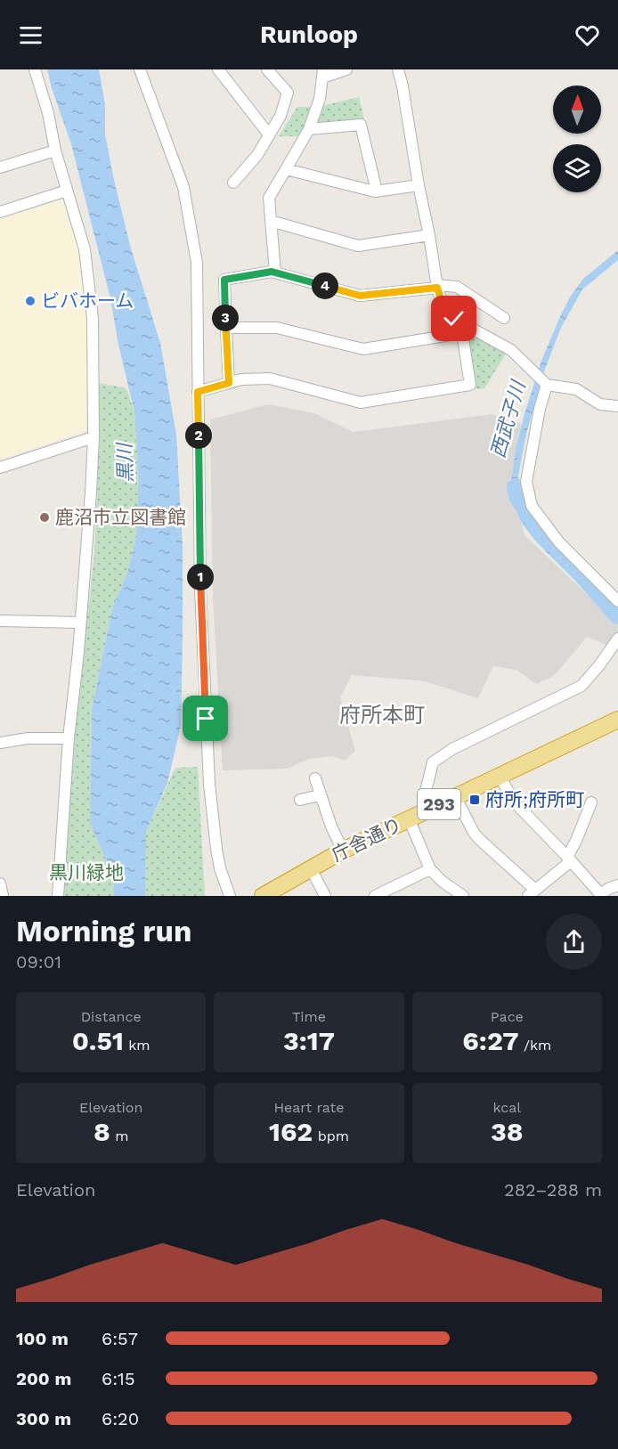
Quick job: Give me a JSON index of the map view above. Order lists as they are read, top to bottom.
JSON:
{
  "streets": {
    "highway": ["293", "庁舎通り"]
  },
  "districts": ["府所本町"],
  "water": ["西武子川", "黒川"],
  "parks": ["黒川緑地"],
  "places": {
    "other": ["ビバホーム", "鹿沼市立図書館"],
    "transit": ["府所;府所町"]
  },
  "north": "top",
  "page": {
    "header": "Runloop",
    "pins": [
      "4",
      "3",
      "2",
      "1"
    ],
    "heading": ["Morning run", "09:01"],
    "stats": [
      ["Distance", "0.51 km"],
      ["Time", "3:17"],
      ["Pace", "6:27 /km"],
      ["Elevation", "8 m"],
      ["Heart rate", "162 bpm"],
      ["kcal", "38"]
    ],
    "chart": ["Elevation", "282–288 m"],
    "list": [
      {
        "name": "100 m",
        "note": "6:57"
      },
      {
        "name": "200 m",
        "note": "6:15"
      },
      {
        "name": "300 m",
        "note": "6:20"
      }
    ]
  }
}
